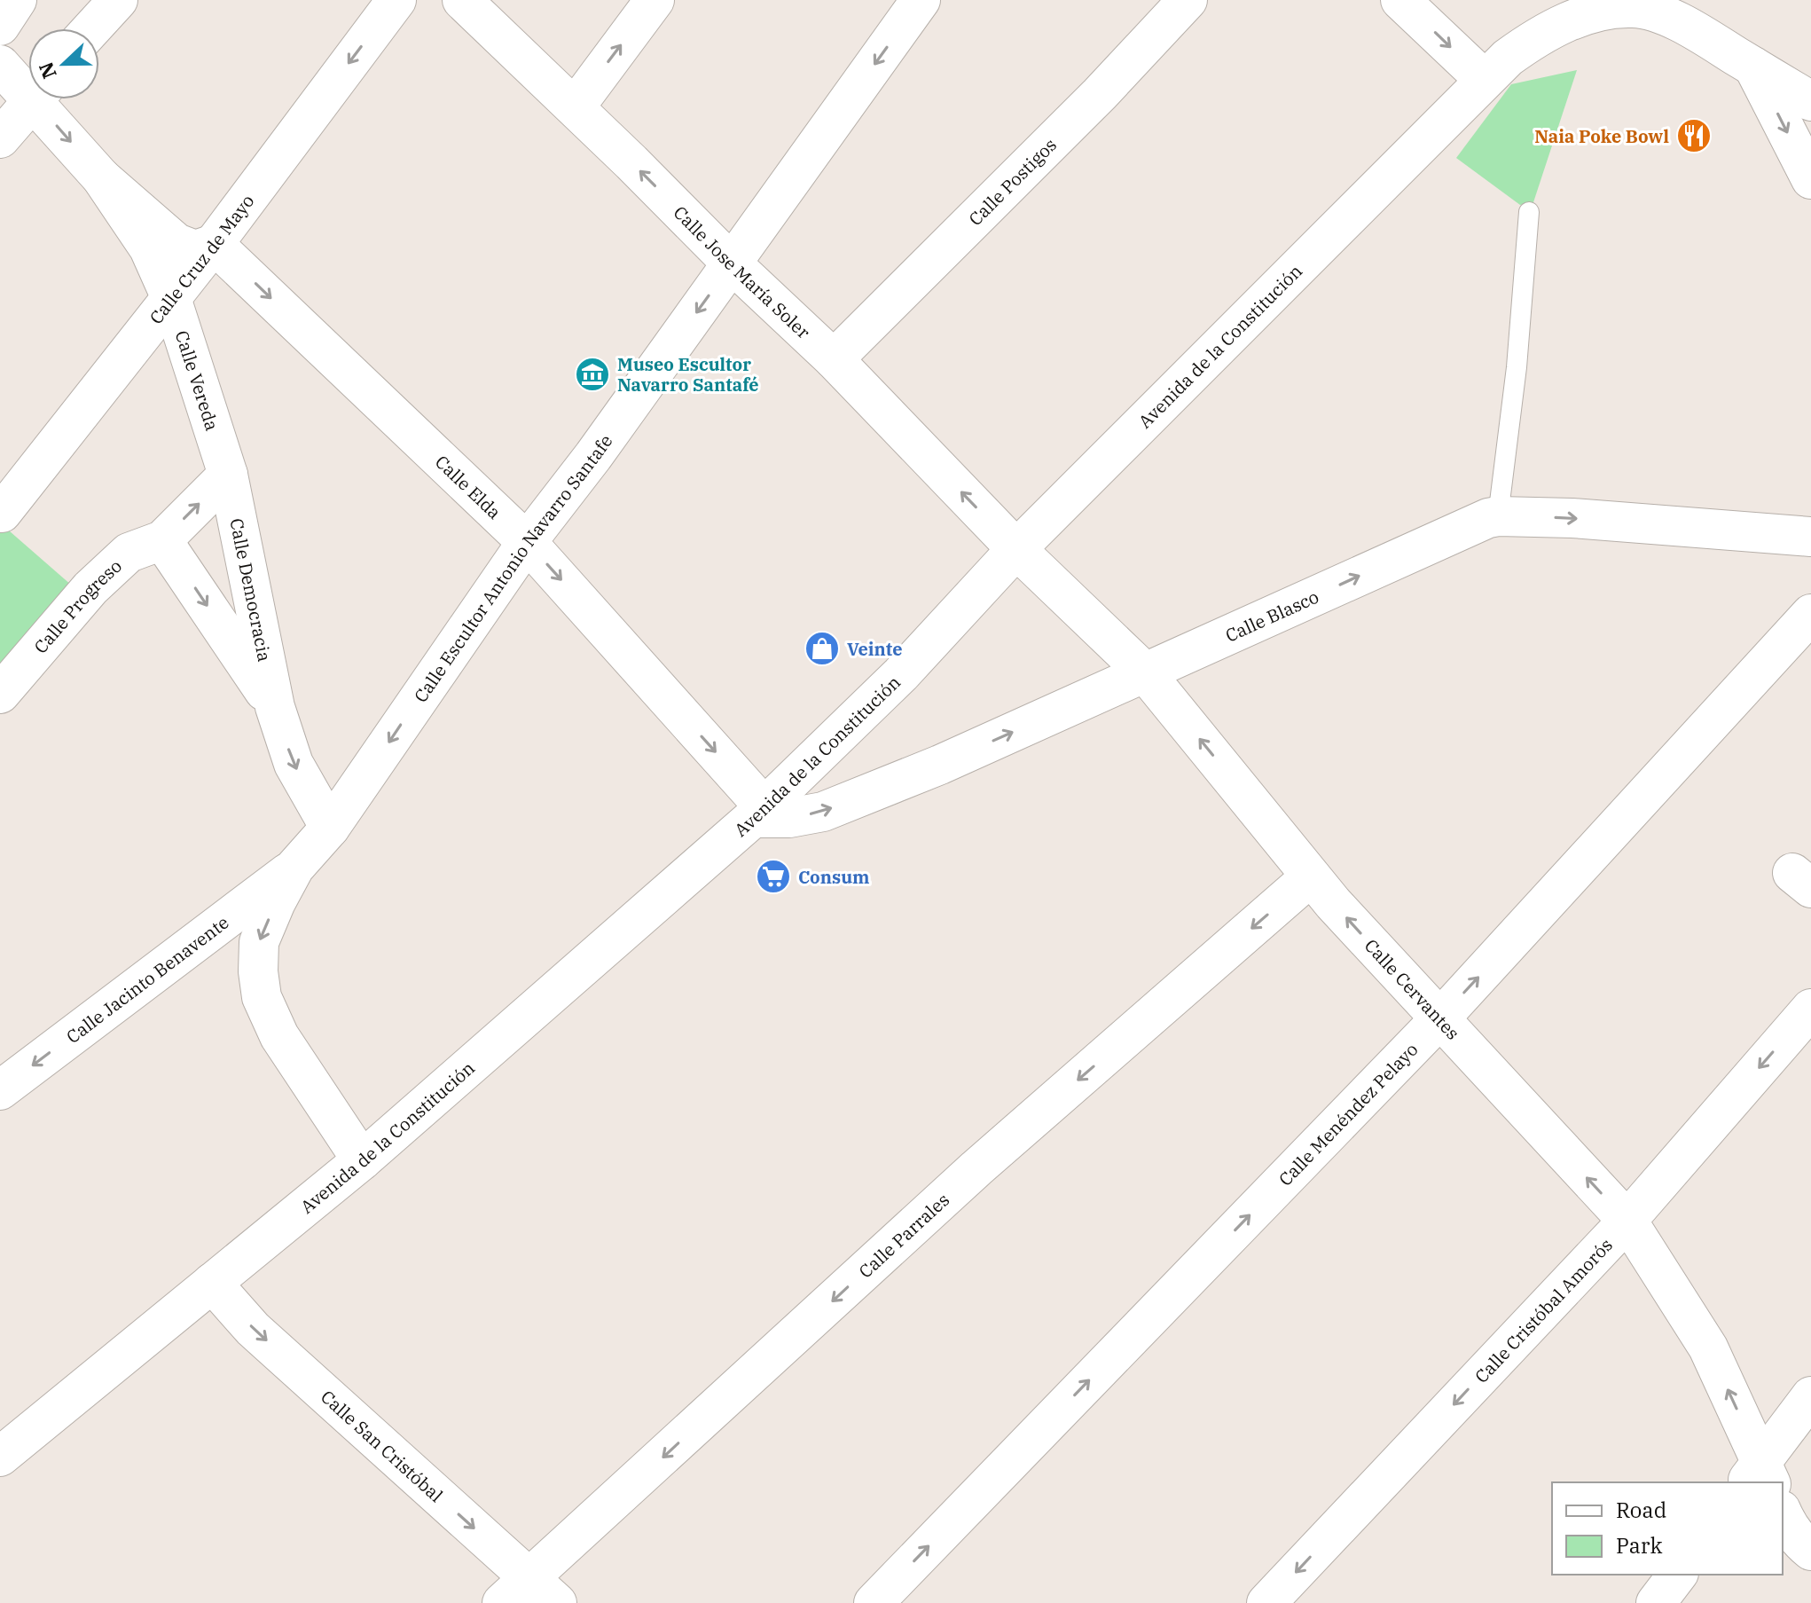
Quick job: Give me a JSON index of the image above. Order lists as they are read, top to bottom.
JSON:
{
  "streets": {
    "street": [
      "Calle Postigos",
      "Calle Cruz de Mayo",
      "Calle Jose María Soler",
      "Avenida de la Constitución",
      "Calle Vereda",
      "Calle Elda",
      "Calle Escultor Antonio Navarro Santafe",
      "Calle Democracia",
      "Calle Progreso",
      "Calle Blasco",
      "Calle Jacinto Benavente",
      "Calle Cervantes",
      "Calle Menéndez Pelayo",
      "Calle Parrales",
      "Calle Cristóbal Amorós",
      "Calle San Cristóbal"
    ]
  },
  "crossings": [
    ["Calle Postigos", "Calle Jose María Soler"],
    ["Calle Cruz de Mayo", "Calle Vereda"],
    ["Calle Cruz de Mayo", "Calle Elda"],
    ["Calle Jose María Soler", "Avenida de la Constitución"],
    ["Calle Jose María Soler", "Calle Escultor Antonio Navarro Santafe"],
    ["Calle Jose María Soler", "Calle Cervantes"],
    ["Avenida de la Constitución", "Calle Elda"],
    ["Avenida de la Constitución", "Calle Escultor Antonio Navarro Santafe"],
    ["Avenida de la Constitución", "Calle Blasco"],
    ["Avenida de la Constitución", "Calle Cervantes"],
    ["Avenida de la Constitución", "Calle San Cristóbal"],
    ["Calle Vereda", "Calle Elda"],
    ["Calle Vereda", "Calle Democracia"],
    ["Calle Vereda", "Calle Progreso"],
    ["Calle Elda", "Calle Escultor Antonio Navarro Santafe"],
    ["Calle Elda", "Calle Blasco"],
    ["Calle Escultor Antonio Navarro Santafe", "Calle Democracia"],
    ["Calle Escultor Antonio Navarro Santafe", "Calle Jacinto Benavente"],
    ["Calle Democracia", "Calle Progreso"],
    ["Calle Blasco", "Calle Cervantes"],
    ["Calle Cervantes", "Calle Menéndez Pelayo"],
    ["Calle Cervantes", "Calle Parrales"],
    ["Calle Cervantes", "Calle Cristóbal Amorós"],
    ["Calle Parrales", "Calle San Cristóbal"]
  ],
  "one_way": [
    "Calle Cruz de Mayo",
    "Calle Jose María Soler",
    "Calle Elda",
    "Calle Escultor Antonio Navarro Santafe",
    "Calle Blasco",
    "Calle Jacinto Benavente",
    "Calle Cervantes",
    "Calle Menéndez Pelayo",
    "Calle Parrales",
    "Calle Cristóbal Amorós",
    "Calle San Cristóbal"
  ],
  "places": {
    "restaurant": ["Naia Poke Bowl"],
    "museum": ["Museo Escultor Navarro Santafé"],
    "shop": ["Veinte"],
    "supermarket": ["Consum"]
  },
  "legend": ["Road", "Park"],
  "north": "left"
}
